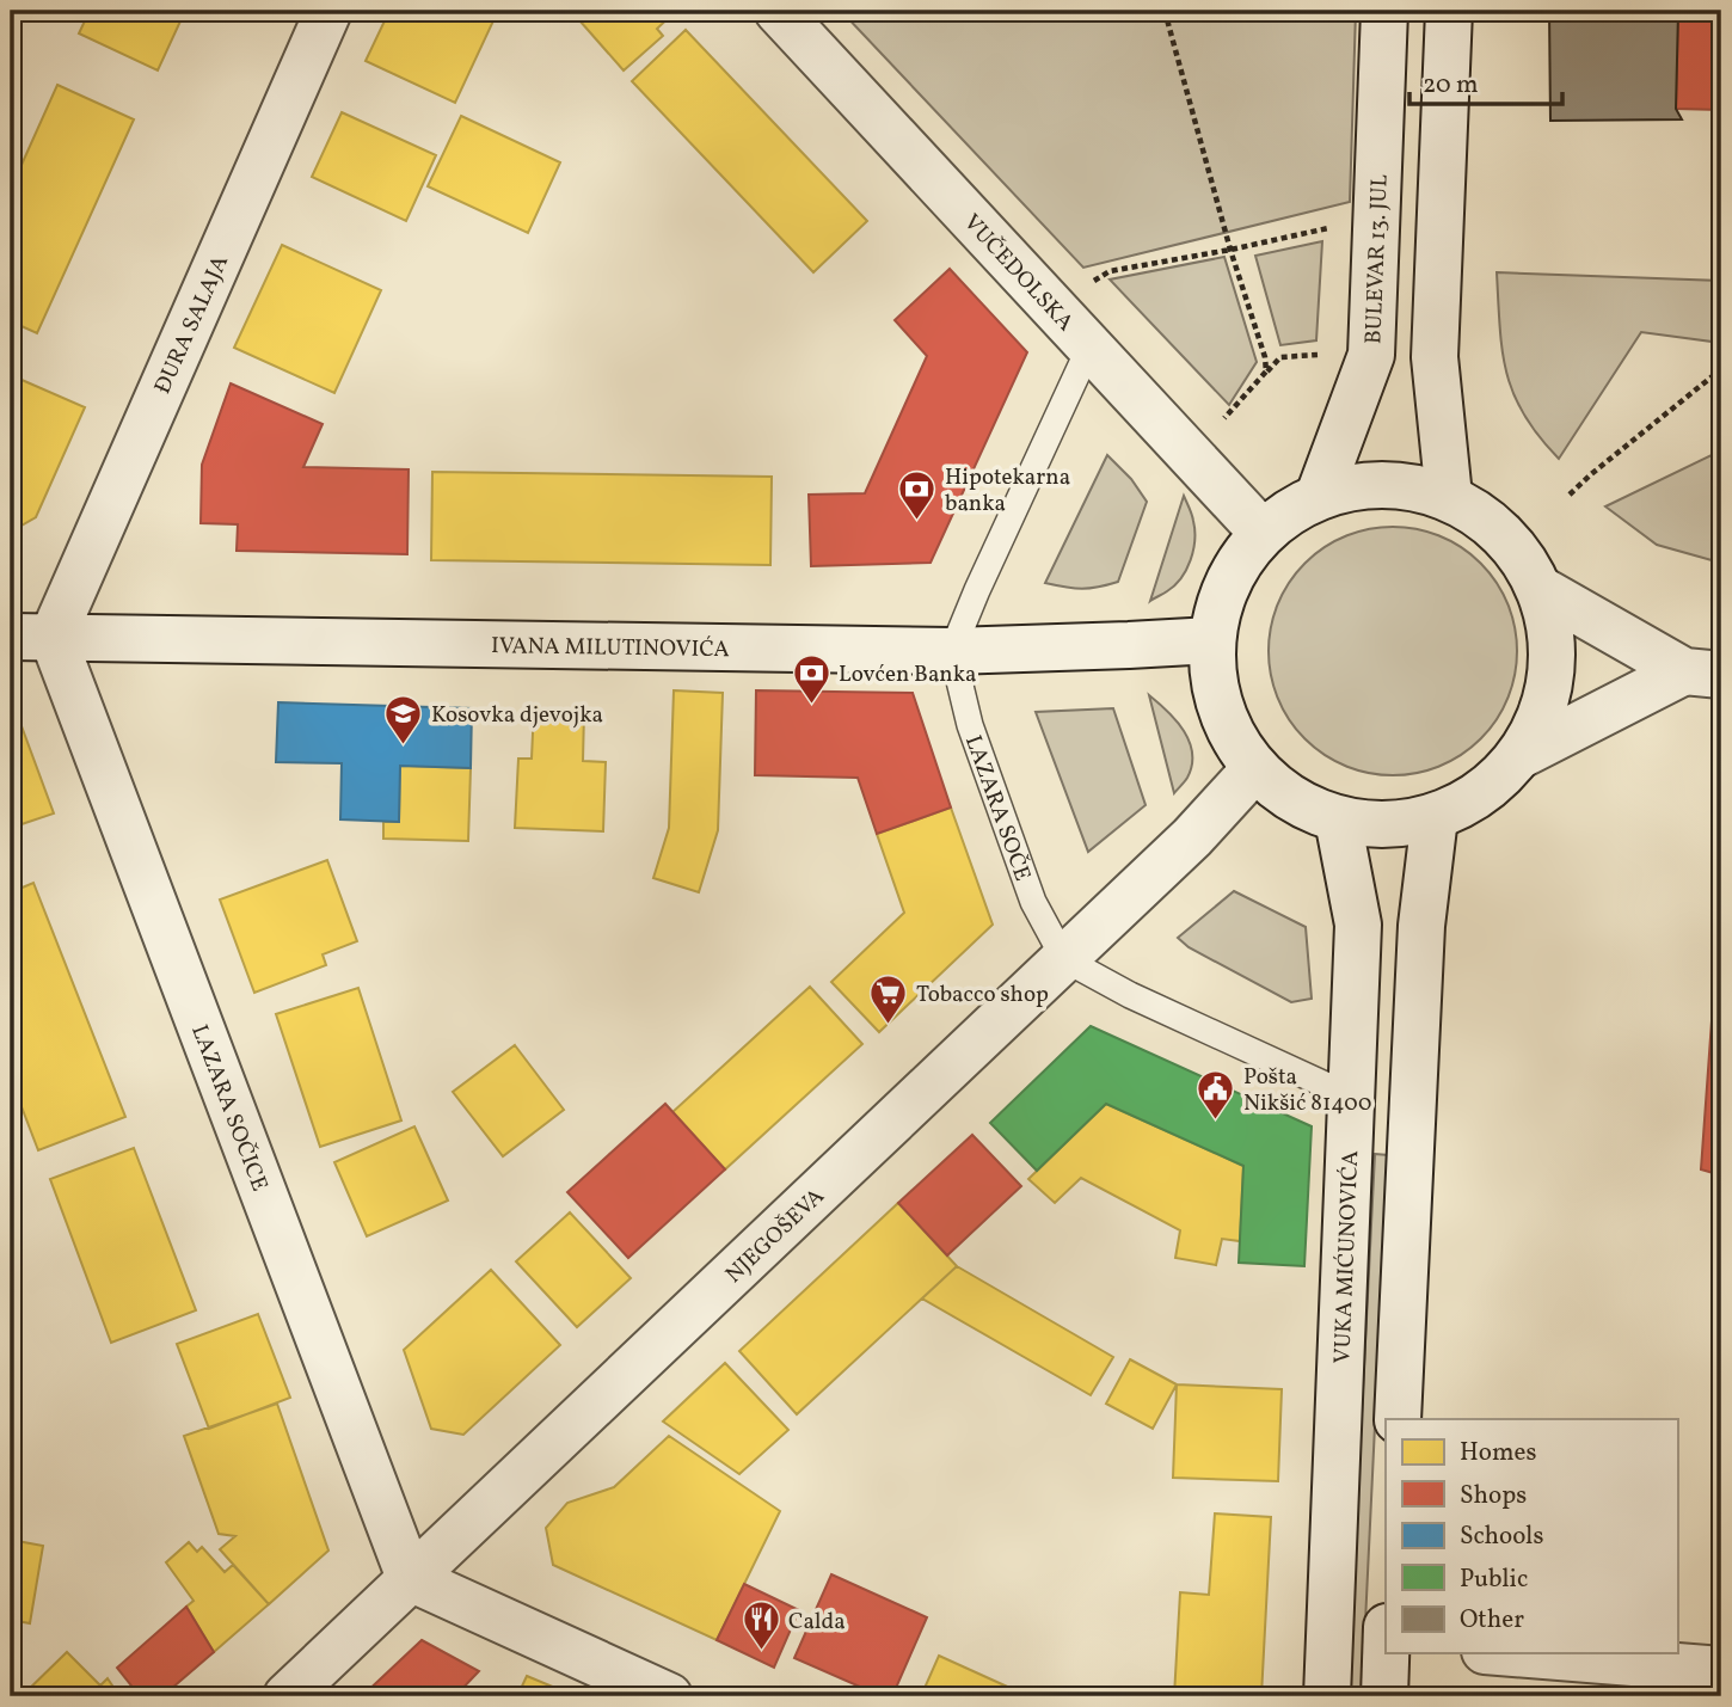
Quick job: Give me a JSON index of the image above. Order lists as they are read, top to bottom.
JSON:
{
  "streets": {
    "street": [
      "BULEVAR 13. JUL",
      "VUČEDOLSKA",
      "ĐURA SALAJA",
      "IVANA MILUTINOVIĆA",
      "LAZARA SOČICE",
      "NJEGOŠEVA",
      "VUKA MIĆUNOVIĆA"
    ],
    "lane": ["LAZARA SOČE"]
  },
  "crossings": [
    ["ĐURA SALAJA", "IVANA MILUTINOVIĆA"],
    ["ĐURA SALAJA", "LAZARA SOČICE"],
    ["IVANA MILUTINOVIĆA", "LAZARA SOČE"],
    ["IVANA MILUTINOVIĆA", "LAZARA SOČICE"],
    ["LAZARA SOČE", "NJEGOŠEVA"],
    ["LAZARA SOČICE", "NJEGOŠEVA"]
  ],
  "places": {
    "bank": ["Hipotekarna banka", "Lovćen Banka"],
    "school or university": ["Kosovka djevojka"],
    "supermarket": ["Tobacco shop"],
    "public building": ["Pošta Nikšić 81400"],
    "restaurant": ["Calda"]
  },
  "legend": [
    "Homes",
    "Shops",
    "Schools",
    "Public",
    "Other"
  ],
  "scale_bar": "20 m"
}
